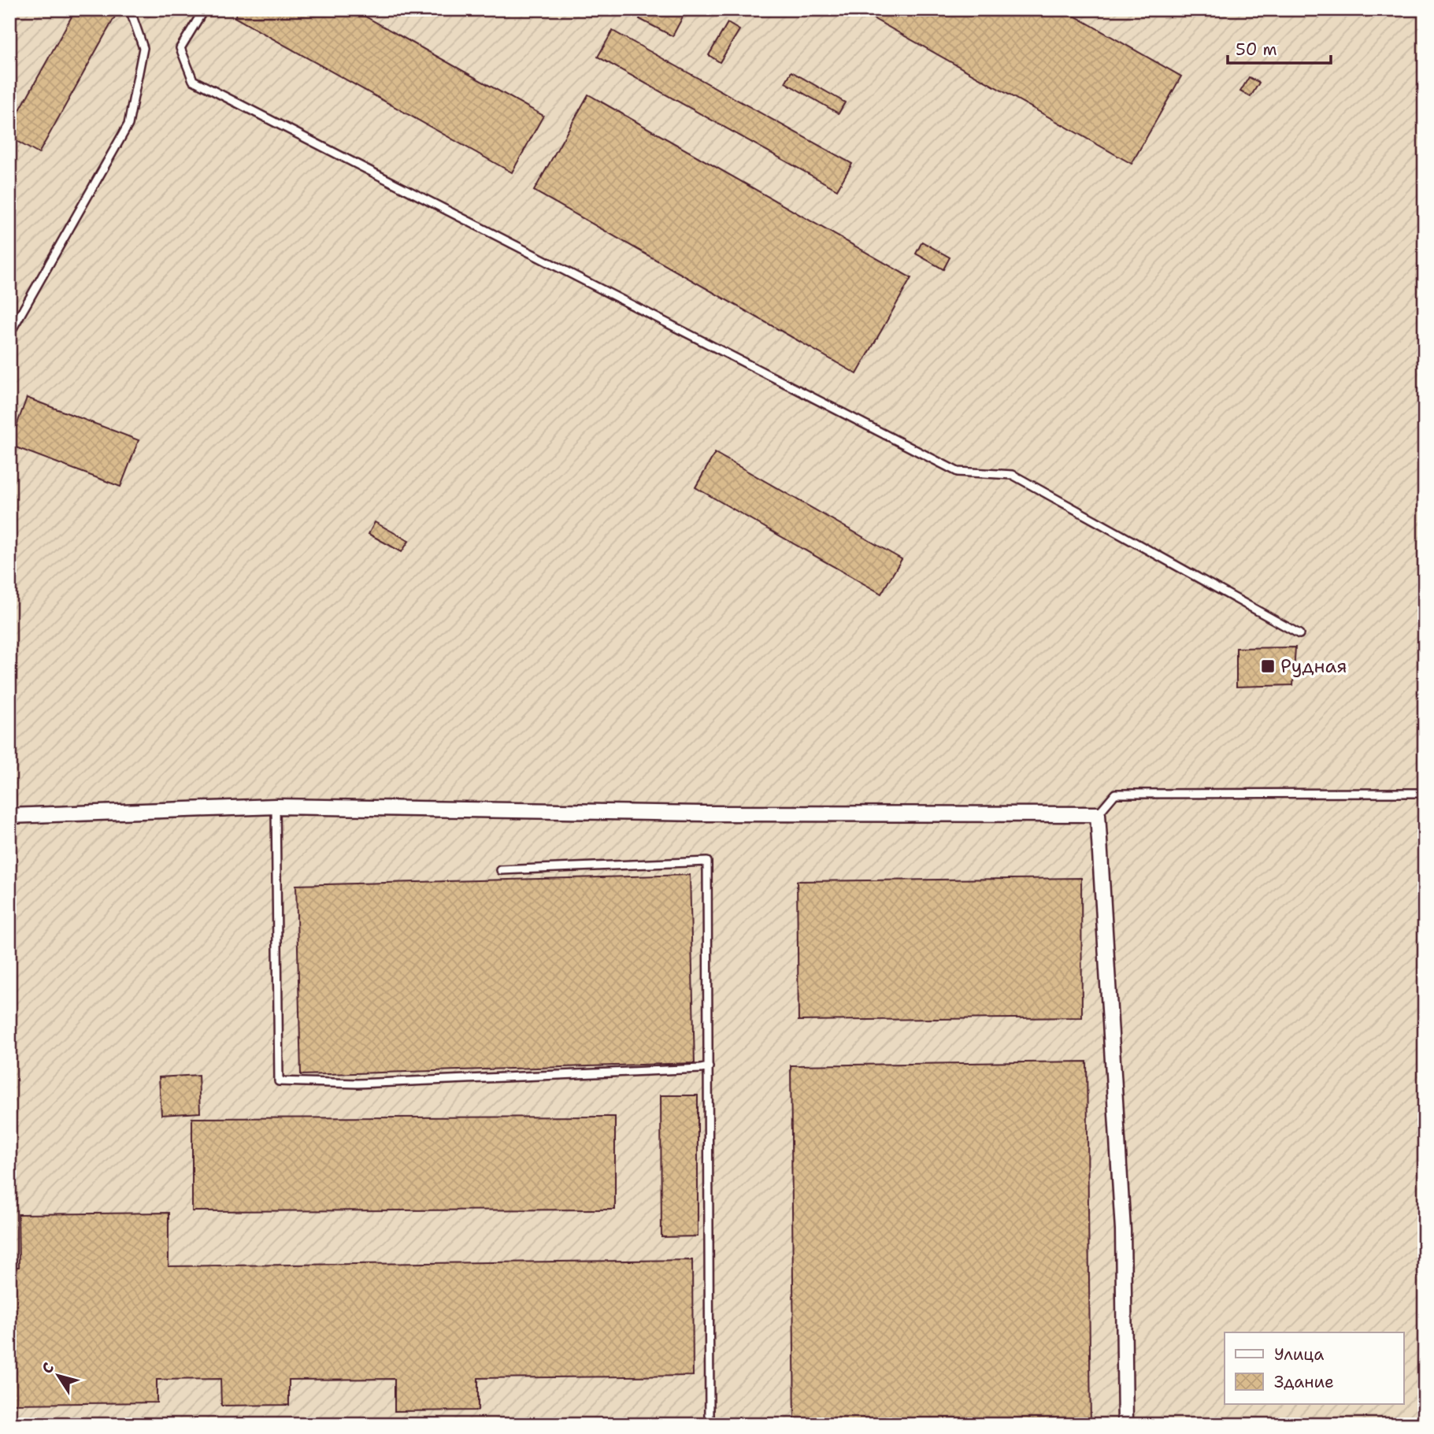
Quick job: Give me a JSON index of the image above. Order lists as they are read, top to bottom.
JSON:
{
  "places": {
    "transit": ["Рудная"]
  },
  "legend": ["Улица", "Здание"],
  "scale_bar": "50 m",
  "north": "top left"
}
